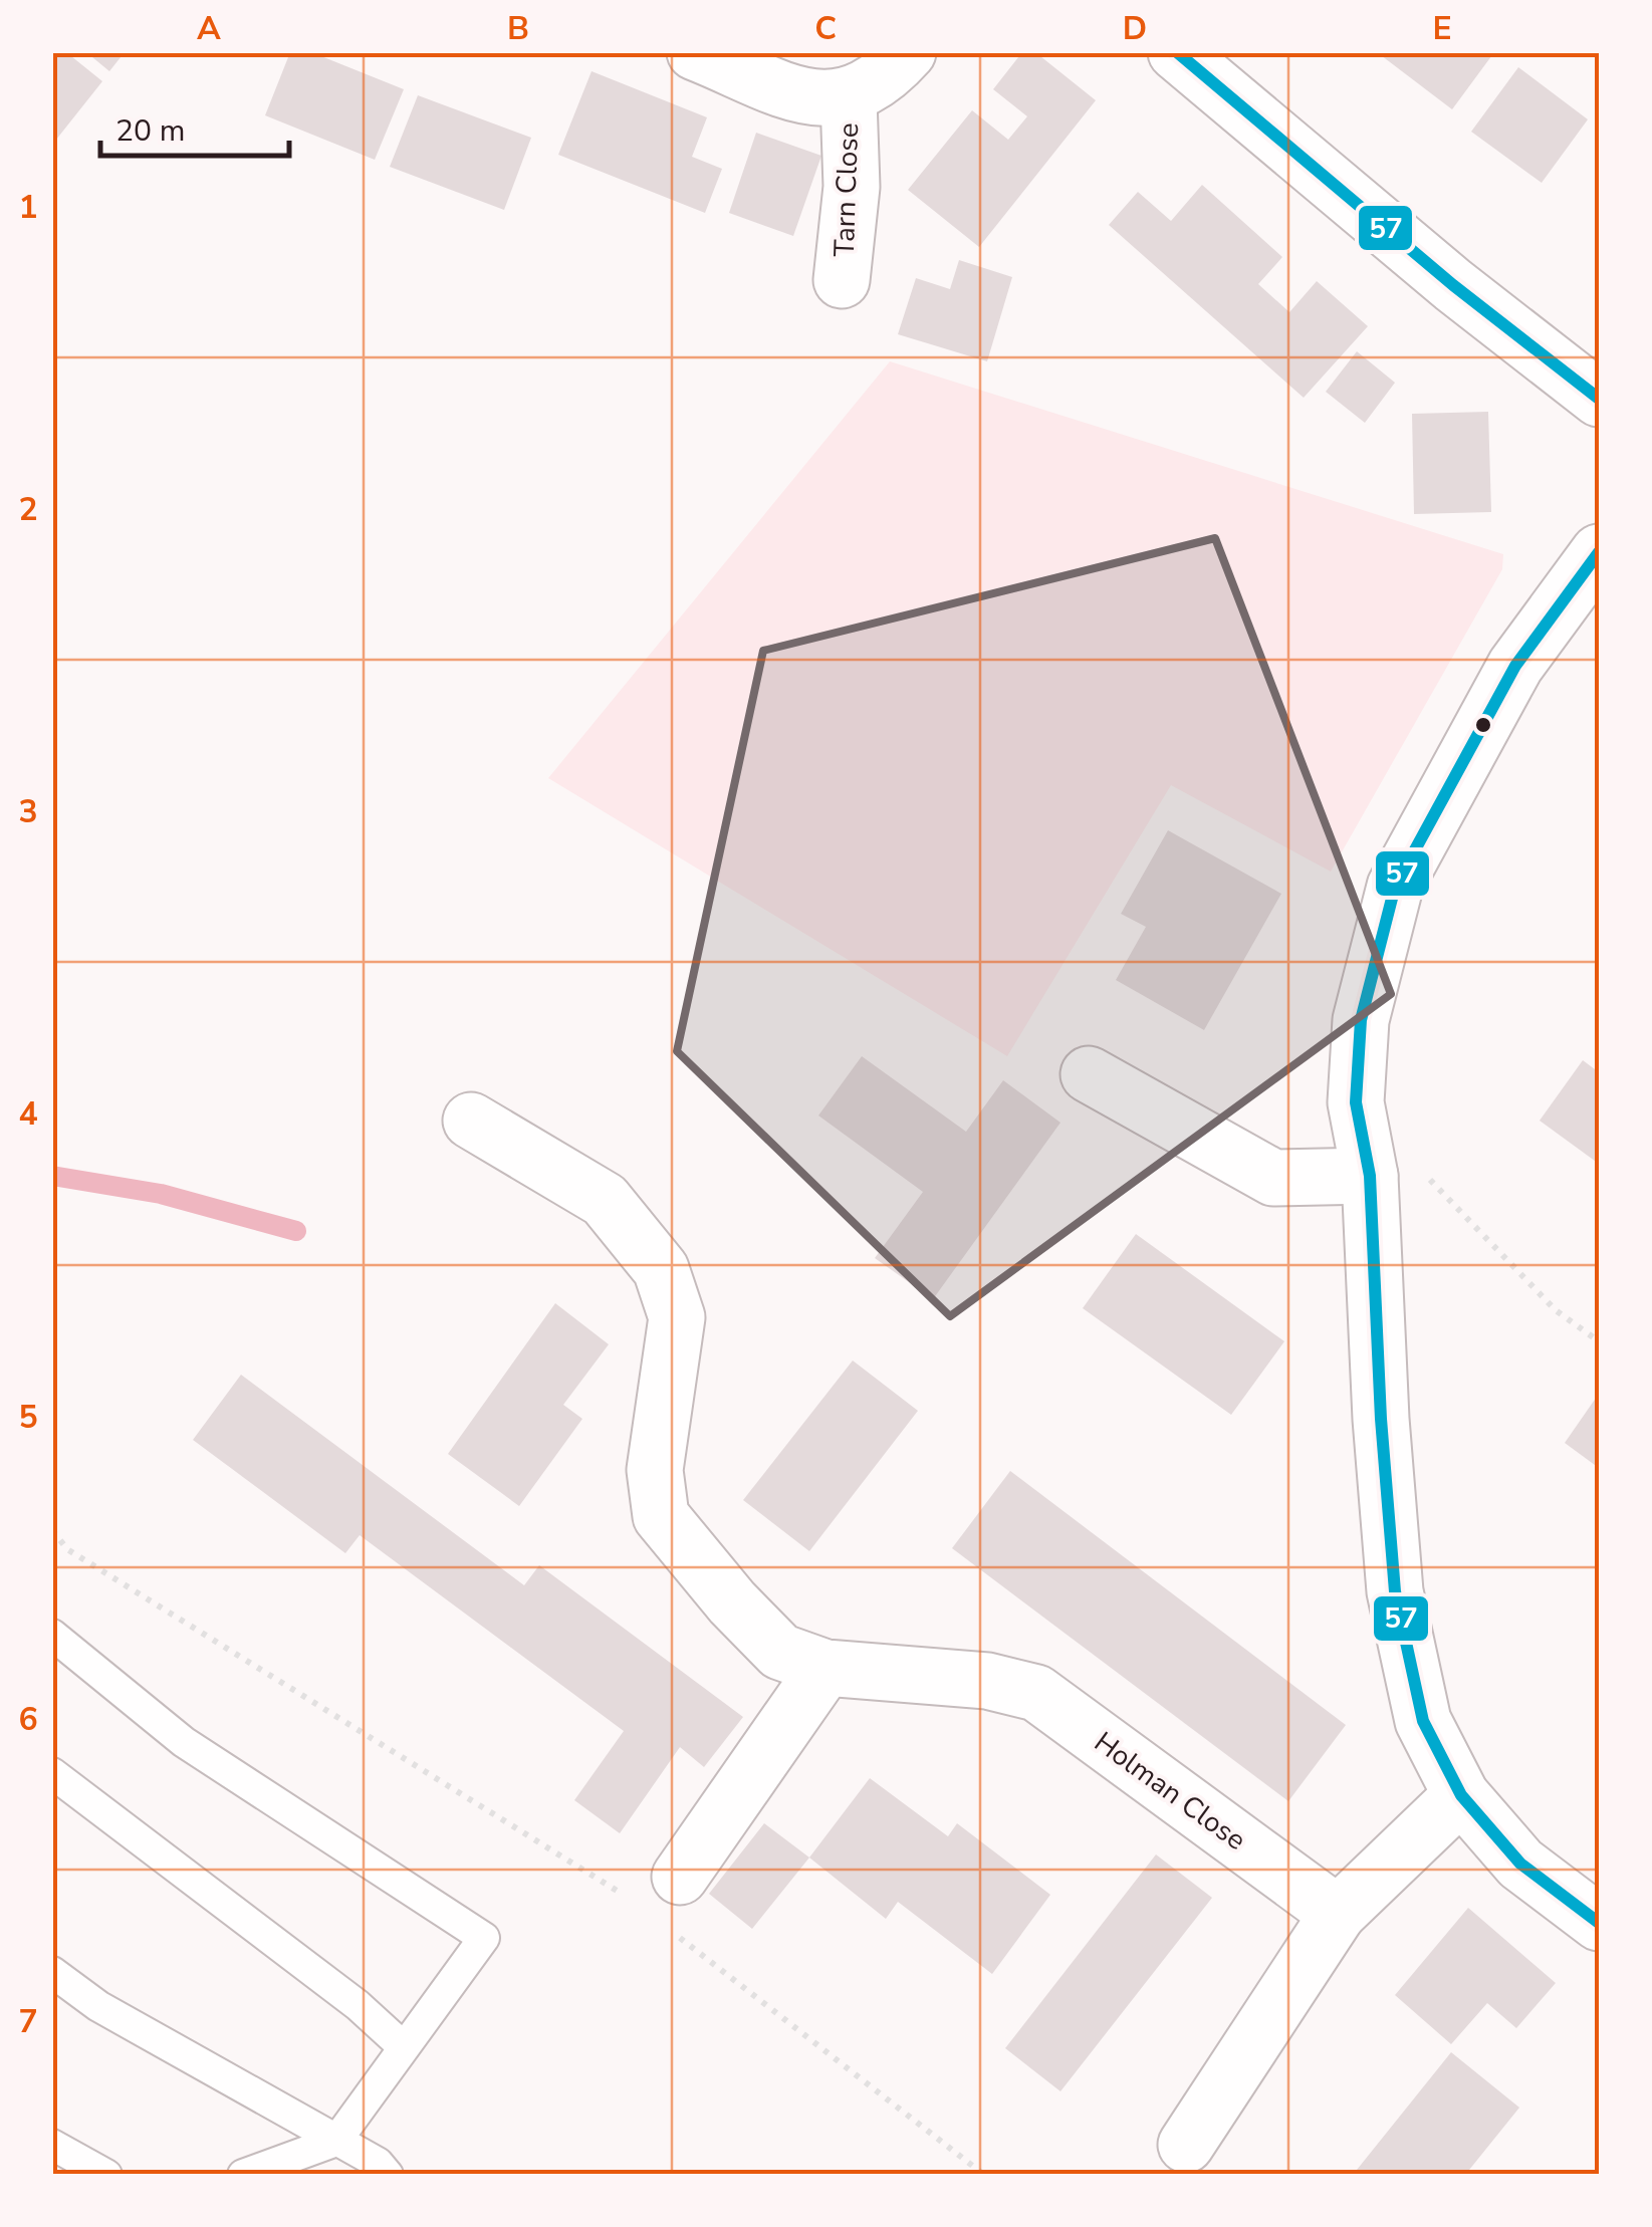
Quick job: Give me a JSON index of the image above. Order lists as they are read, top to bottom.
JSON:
{
  "streets": {
    "street": ["Tarn Close", "Holman Close"]
  },
  "lines": ["transit line 57"],
  "scale_bar": "20 m",
  "grid": {
    "columns": [
      "A",
      "B",
      "C",
      "D",
      "E"
    ],
    "rows": [
      "1",
      "2",
      "3",
      "4",
      "5",
      "6",
      "7"
    ]
  }
}
